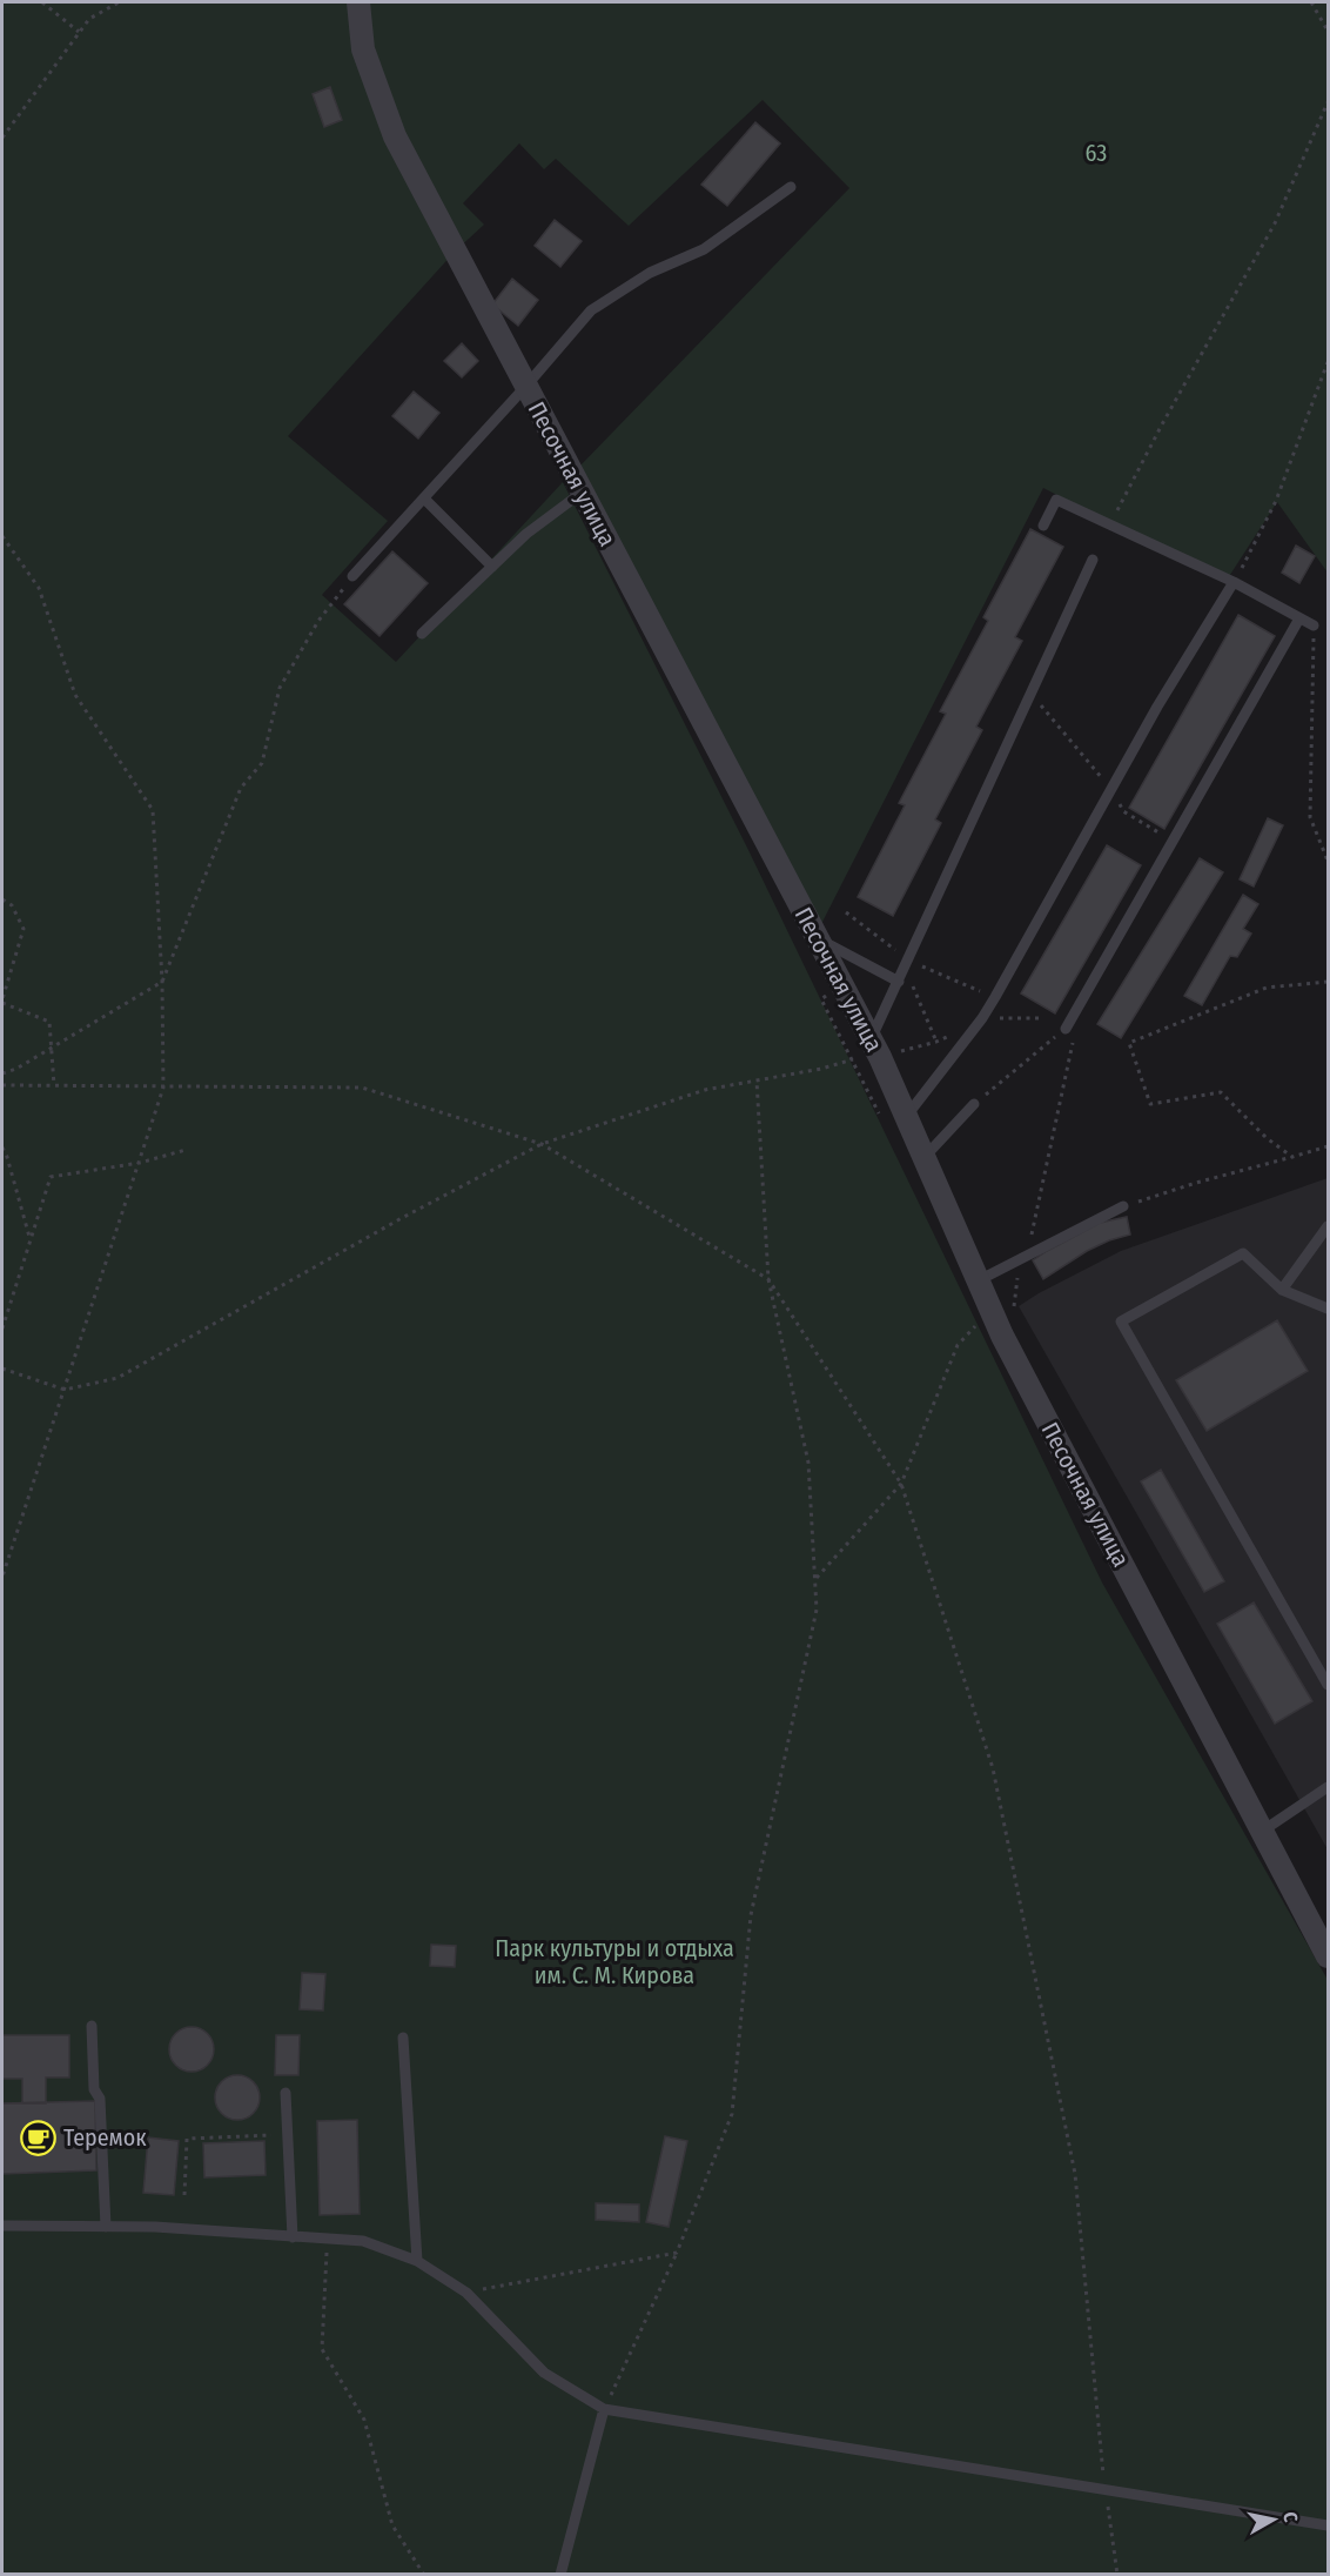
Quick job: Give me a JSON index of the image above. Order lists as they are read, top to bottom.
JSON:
{
  "streets": {
    "street": ["Песочная улица"]
  },
  "parks": ["63", "Парк культуры и отдыха им. С. М. Кирова"],
  "places": {
    "cafe": ["Теремок"]
  },
  "north": "right"
}
